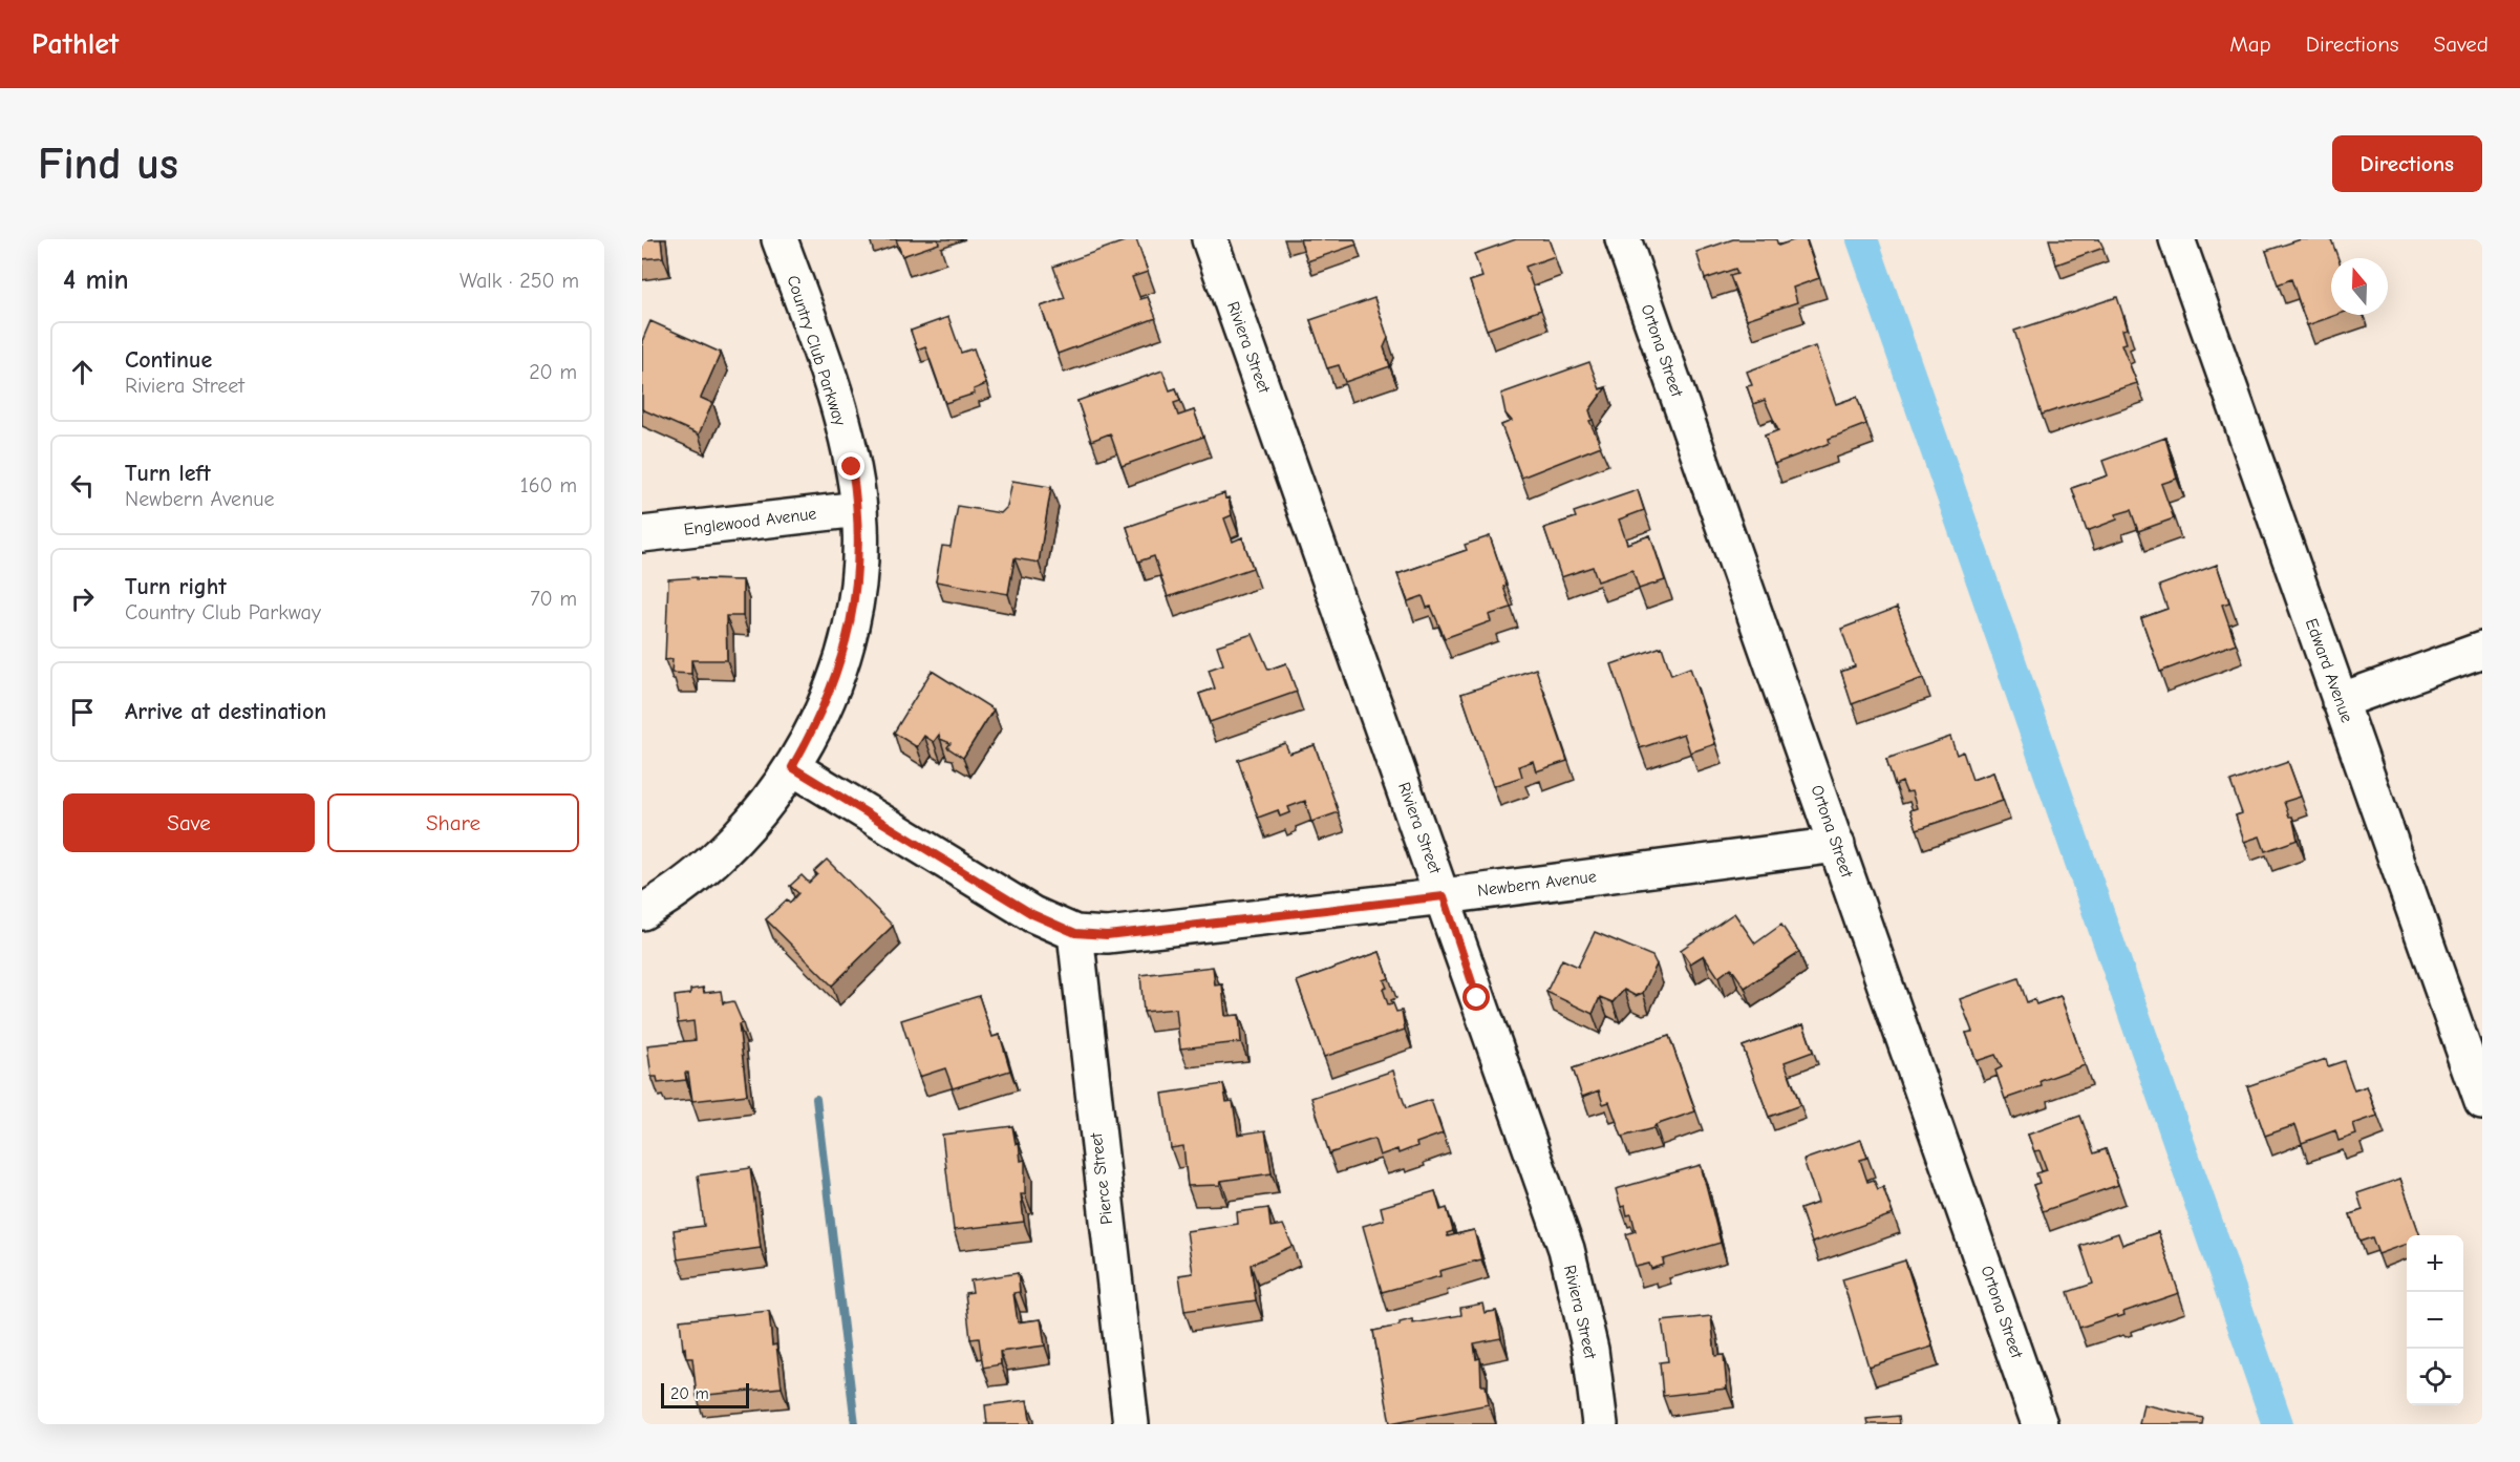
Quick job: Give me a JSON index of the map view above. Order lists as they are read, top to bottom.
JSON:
{
  "streets": {
    "street": [
      "Riviera Street",
      "Country Club Parkway",
      "Ortona Street",
      "Englewood Avenue",
      "Edward Avenue",
      "Newbern Avenue",
      "Pierce Street"
    ]
  },
  "crossings": [
    ["Riviera Street", "Newbern Avenue"],
    ["Country Club Parkway", "Englewood Avenue"],
    ["Country Club Parkway", "Newbern Avenue"],
    ["Ortona Street", "Newbern Avenue"],
    ["Newbern Avenue", "Pierce Street"]
  ],
  "scale_bar": "20 m",
  "north": "top",
  "page": {
    "header": "Pathlet",
    "nav": ["Map", "Directions", "Saved"],
    "buttons": [
      "Directions",
      ["Save", "Share"]
    ],
    "title": "Find us",
    "heading": ["4 min", "Walk · 250 m"],
    "list": [
      ["Continue", "Riviera Street", "20 m"],
      ["Turn left", "Newbern Avenue", "160 m"],
      ["Turn right", "Country Club Parkway", "70 m"],
      "Arrive at destination"
    ],
    "map_buttons": ["+", "−"],
    "scale": "20 m"
  }
}
